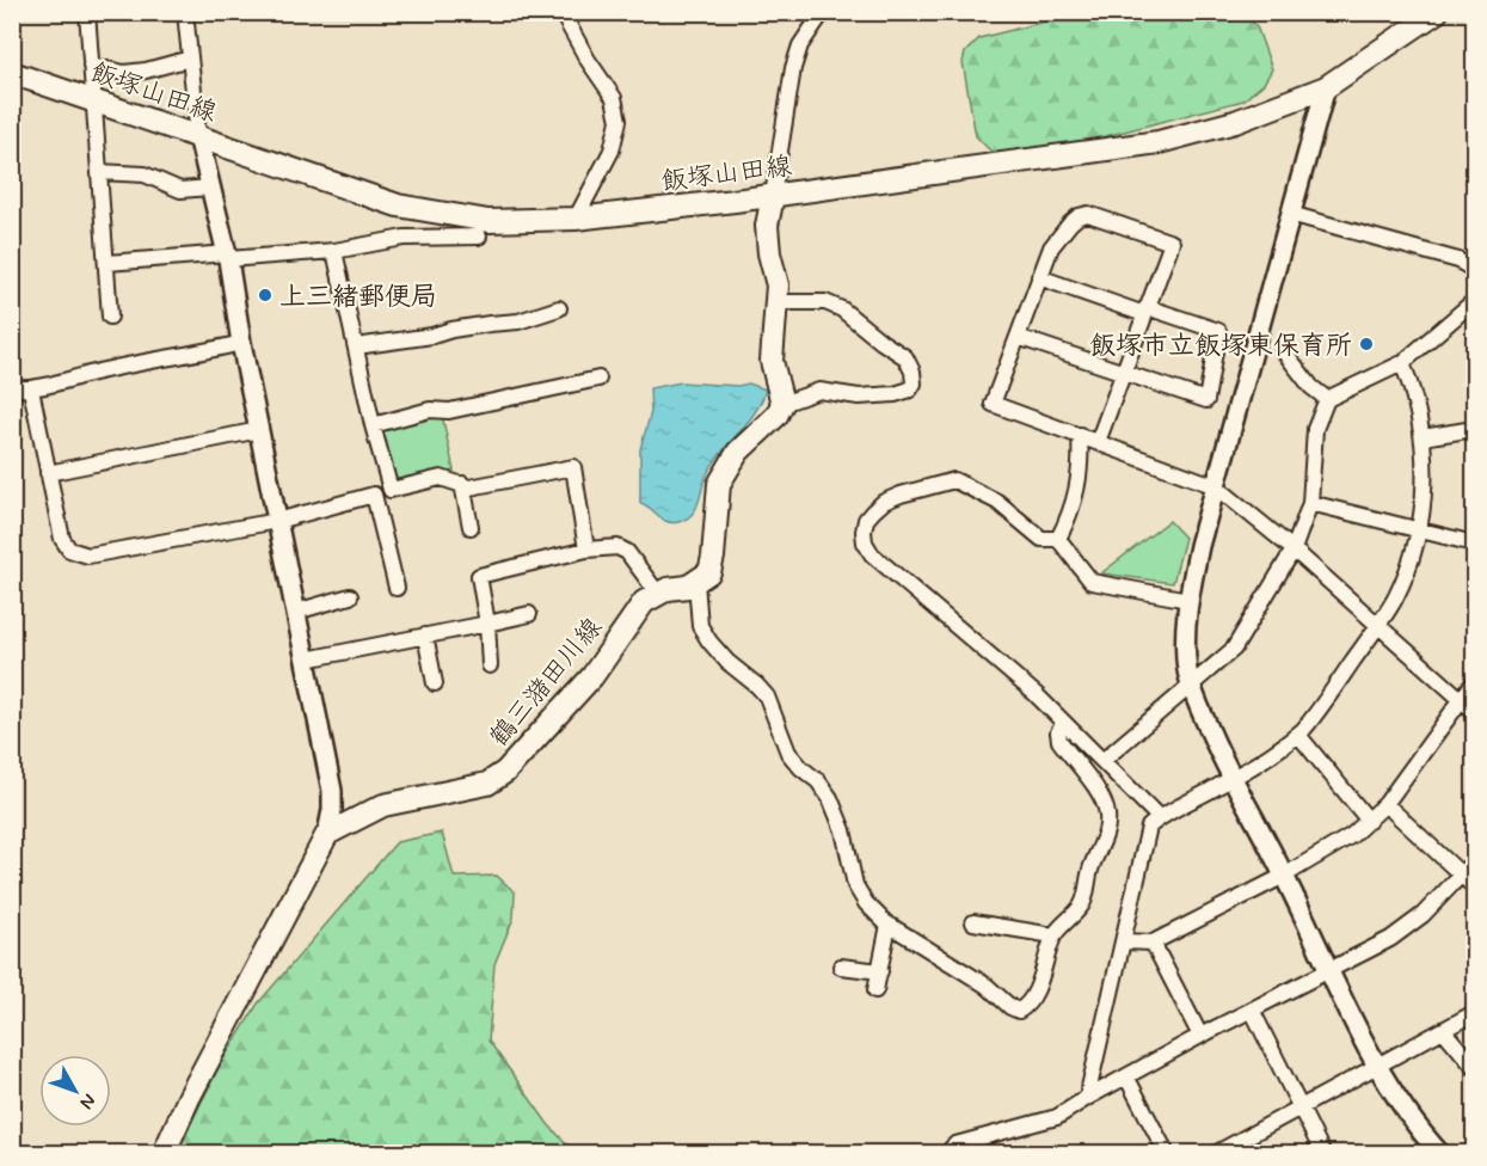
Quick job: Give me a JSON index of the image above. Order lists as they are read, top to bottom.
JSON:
{
  "streets": {
    "main road": ["飯塚山田線", "鶴三潴田川線"]
  },
  "places": ["上三緒郵便局", "飯塚市立飯塚東保育所"],
  "north": "bottom right"
}
